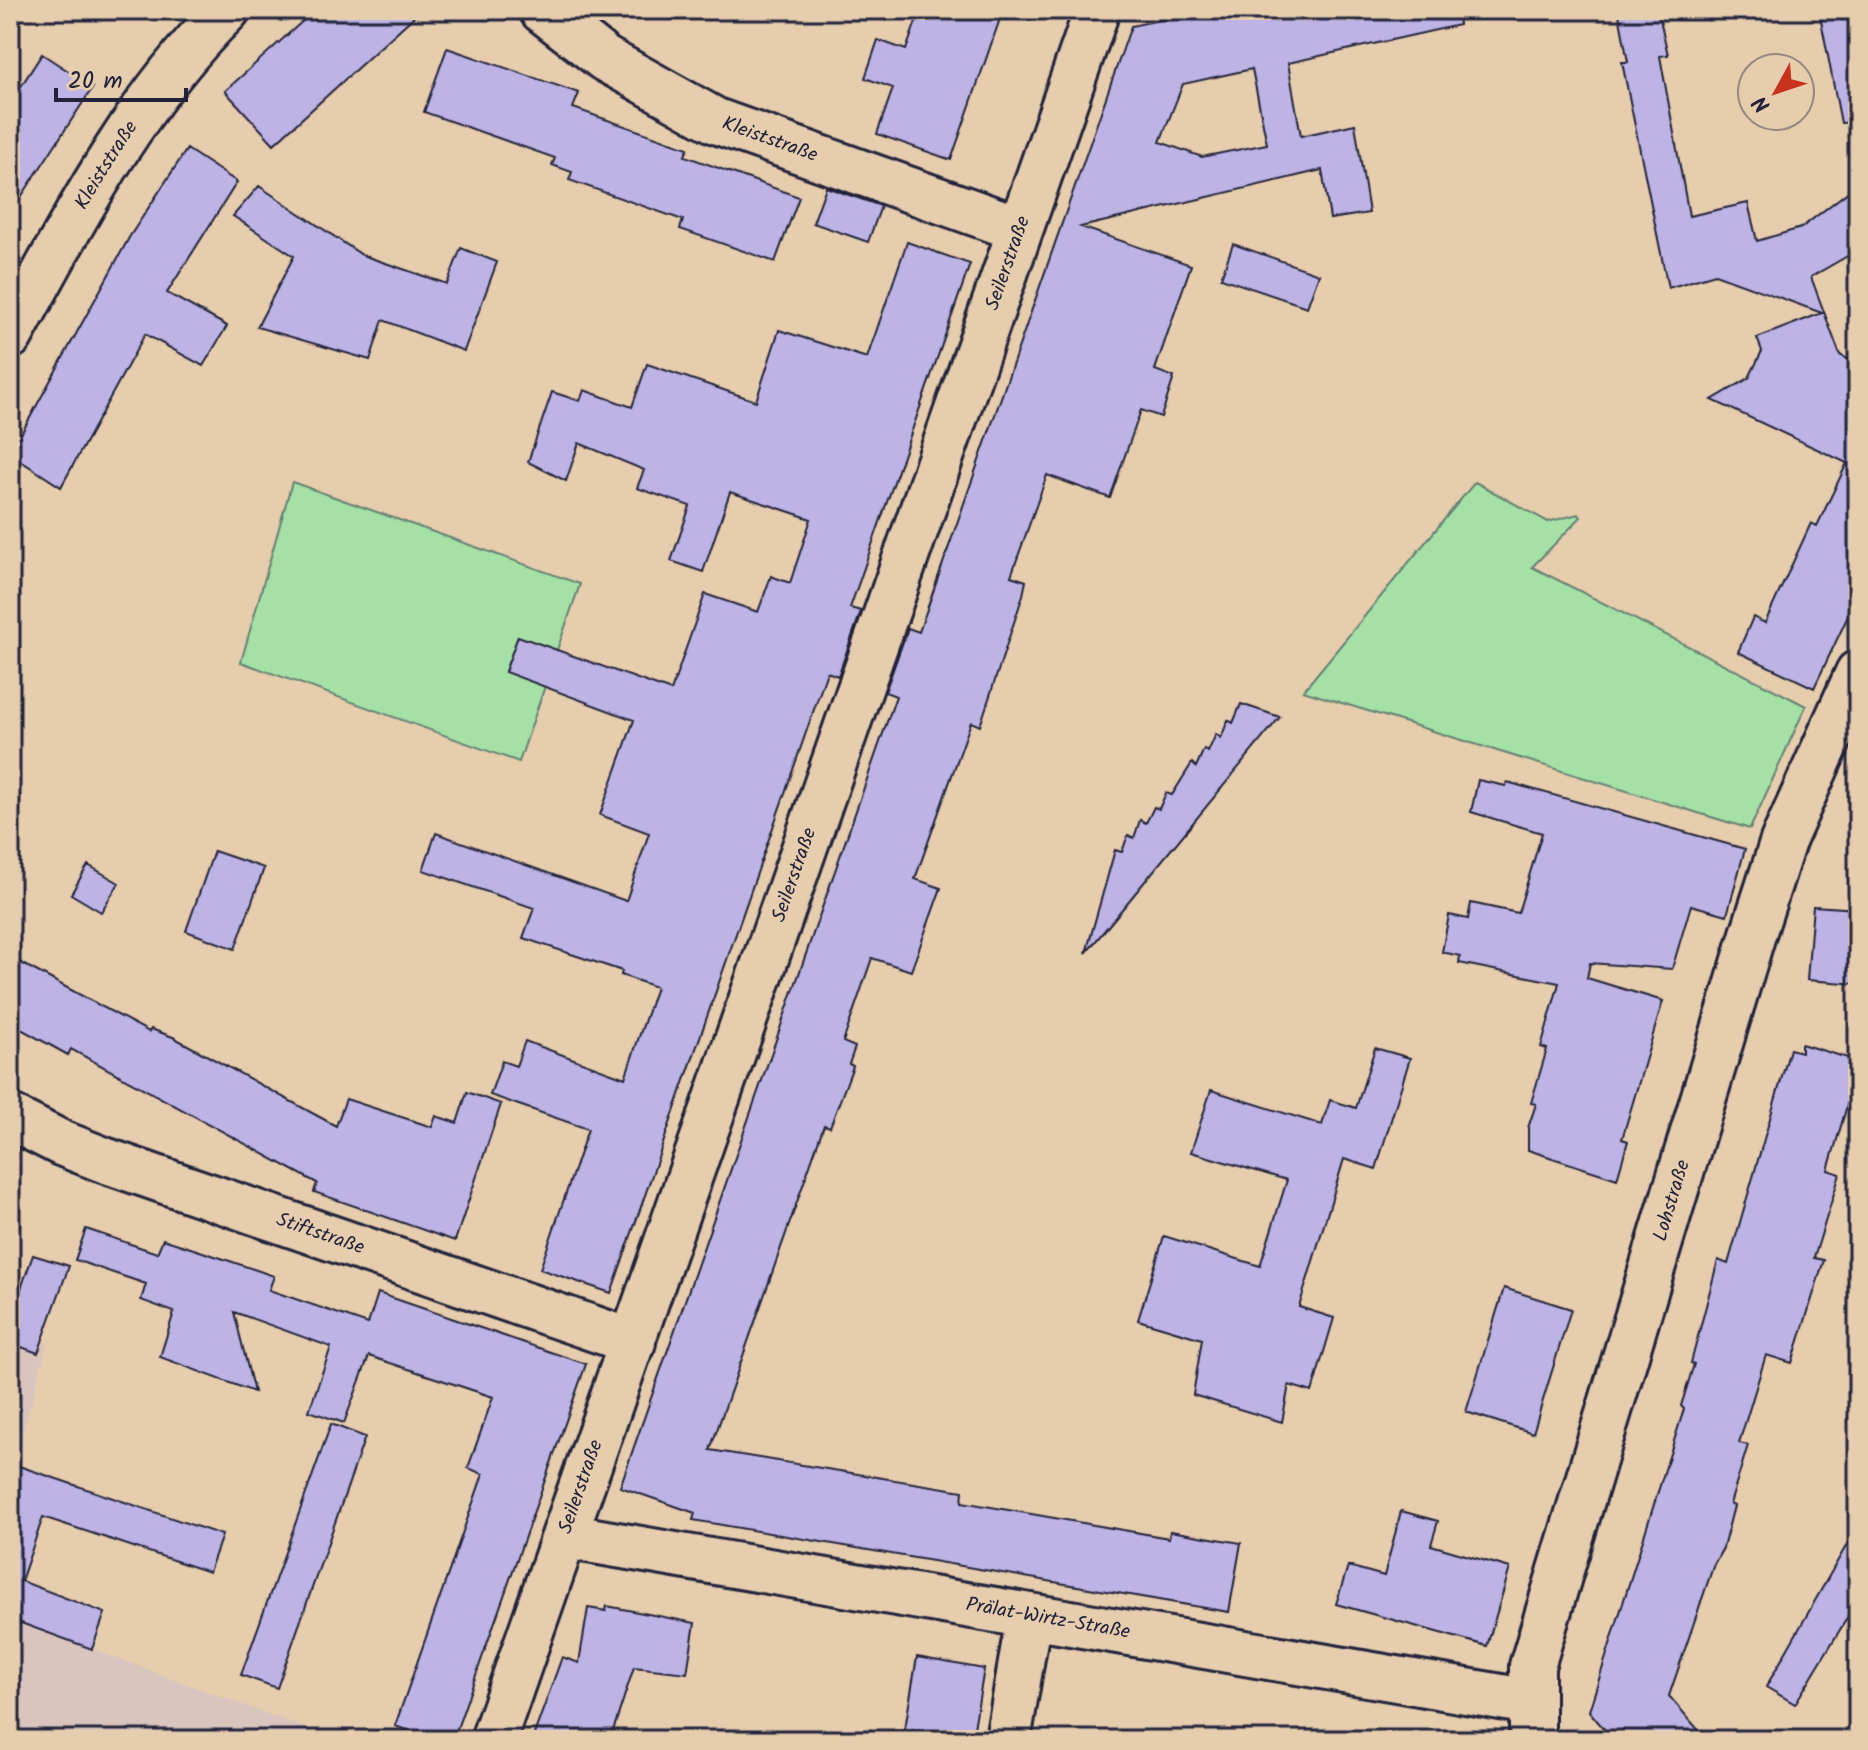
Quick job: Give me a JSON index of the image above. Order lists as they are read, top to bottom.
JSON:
{
  "streets": {
    "street": [
      "Kleiststraße",
      "Seilerstraße",
      "Lohstraße",
      "Stiftstraße",
      "Prälat-Wirtz-Straße"
    ]
  },
  "crossings": [
    ["Kleiststraße", "Seilerstraße"],
    ["Seilerstraße", "Stiftstraße"],
    ["Seilerstraße", "Prälat-Wirtz-Straße"],
    ["Lohstraße", "Prälat-Wirtz-Straße"]
  ],
  "scale_bar": "20 m",
  "north": "bottom left"
}
